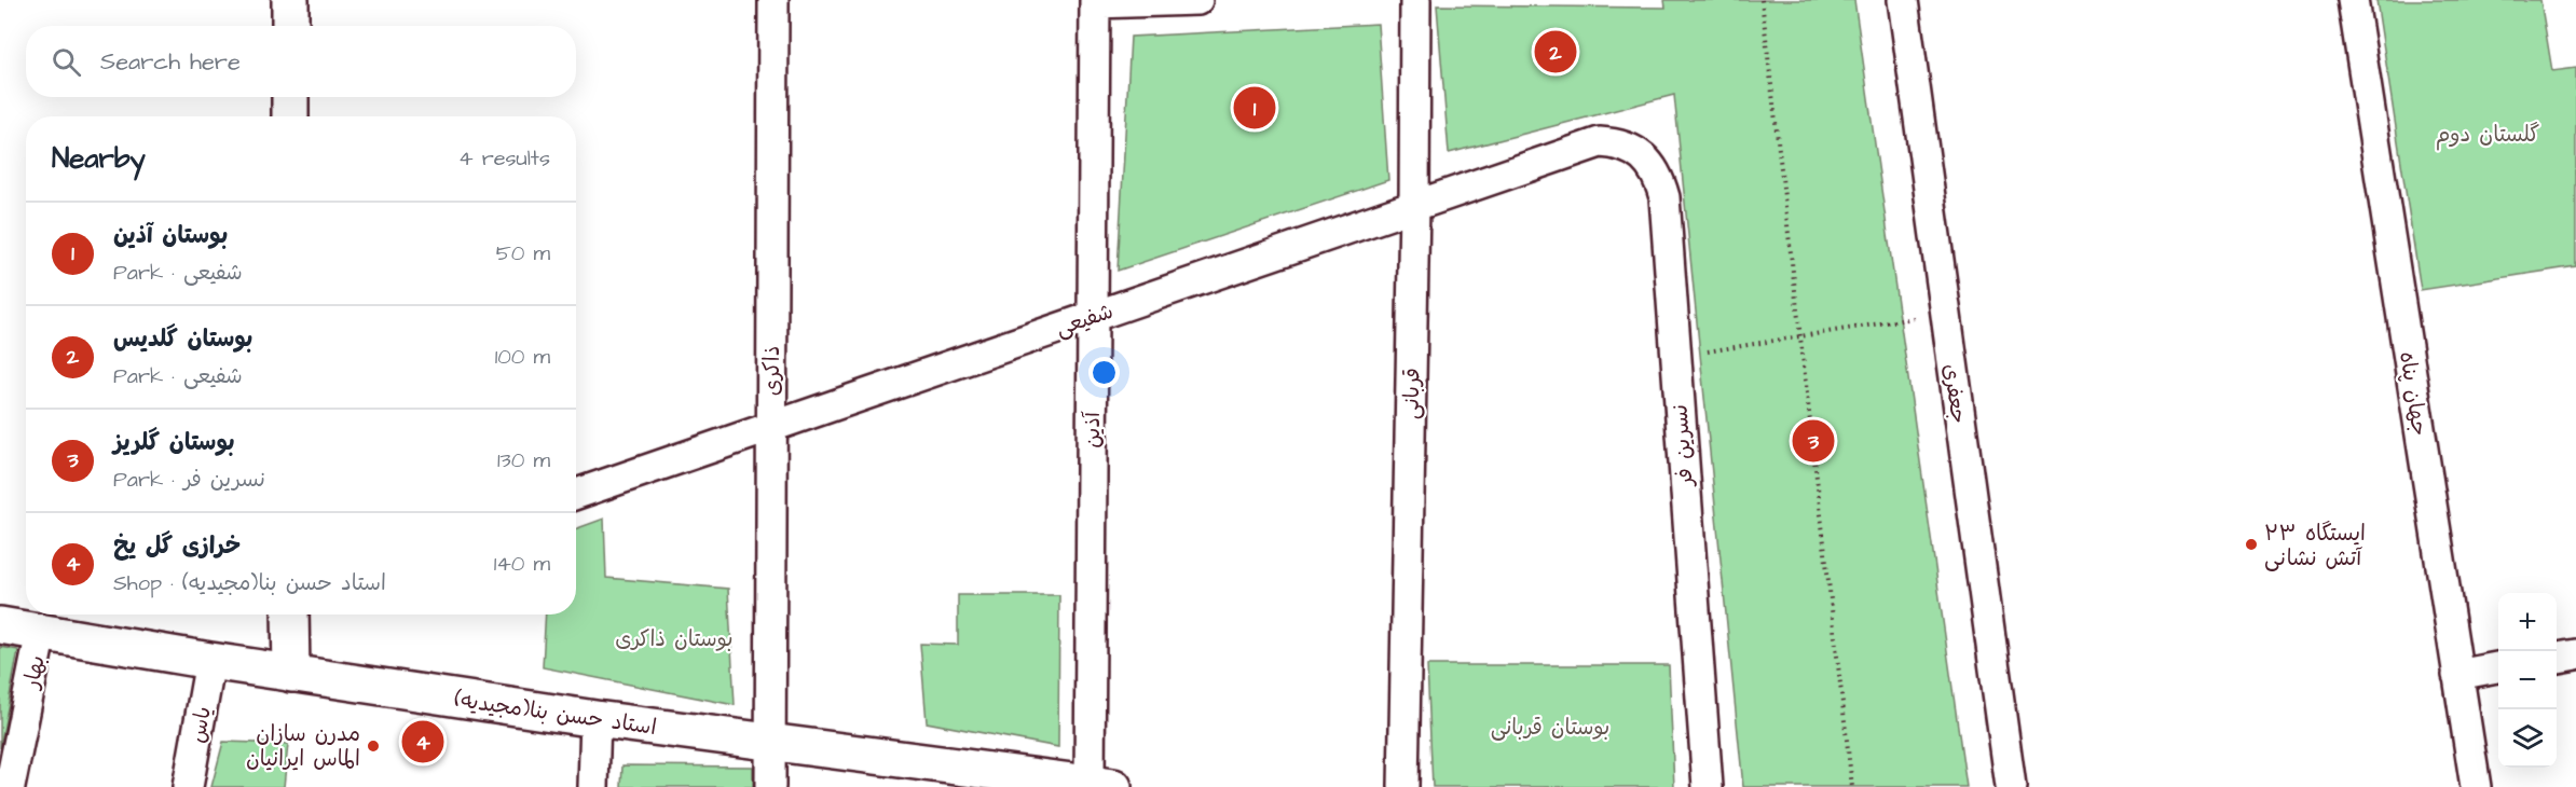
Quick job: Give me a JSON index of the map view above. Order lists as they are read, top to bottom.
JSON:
{
  "streets": {
    "main road": ["استاد حسن بنا(مجیدیه)"],
    "street": [
      "شفیعی",
      "ذاکری",
      "قربانی",
      "جعفری",
      "جهان پناه",
      "آذین",
      "نسرین فر",
      "بهار",
      "یاس"
    ]
  },
  "crossings": [
    ["شفیعی", "ذاکری"],
    ["شفیعی", "قربانی"],
    ["شفیعی", "آذین"],
    ["شفیعی", "نسرین فر"],
    ["ذاکری", "استاد حسن بنا(مجیدیه)"],
    ["آذین", "استاد حسن بنا(مجیدیه)"],
    ["بهار", "استاد حسن بنا(مجیدیه)"],
    ["استاد حسن بنا(مجیدیه)", "یاس"]
  ],
  "parks": ["گلستان دوم", "بوستان ذاکری", "بوستان قربانی"],
  "places": ["ایستگاه ۲۳ آتش نشانی", "مدرن سازان الماس ایرانیان"],
  "page": {
    "search": "Search here",
    "pins": [
      "2",
      "1",
      "3",
      "4"
    ],
    "heading": ["Nearby", "4 results"],
    "list": [
      {
        "mark": "1",
        "name": "بوستان آذین",
        "note": "Park · شفیعی",
        "value": "50 m"
      },
      {
        "mark": "2",
        "name": "بوستان گلدیس",
        "note": "Park · شفیعی",
        "value": "100 m"
      },
      {
        "mark": "3",
        "name": "بوستان گلریز",
        "note": "Park · نسرین فر",
        "value": "130 m"
      },
      {
        "mark": "4",
        "name": "خرازی گل یخ",
        "note": "Shop · استاد حسن بنا(مجیدیه)",
        "value": "140 m"
      }
    ],
    "map_buttons": ["+", "−"]
  }
}
